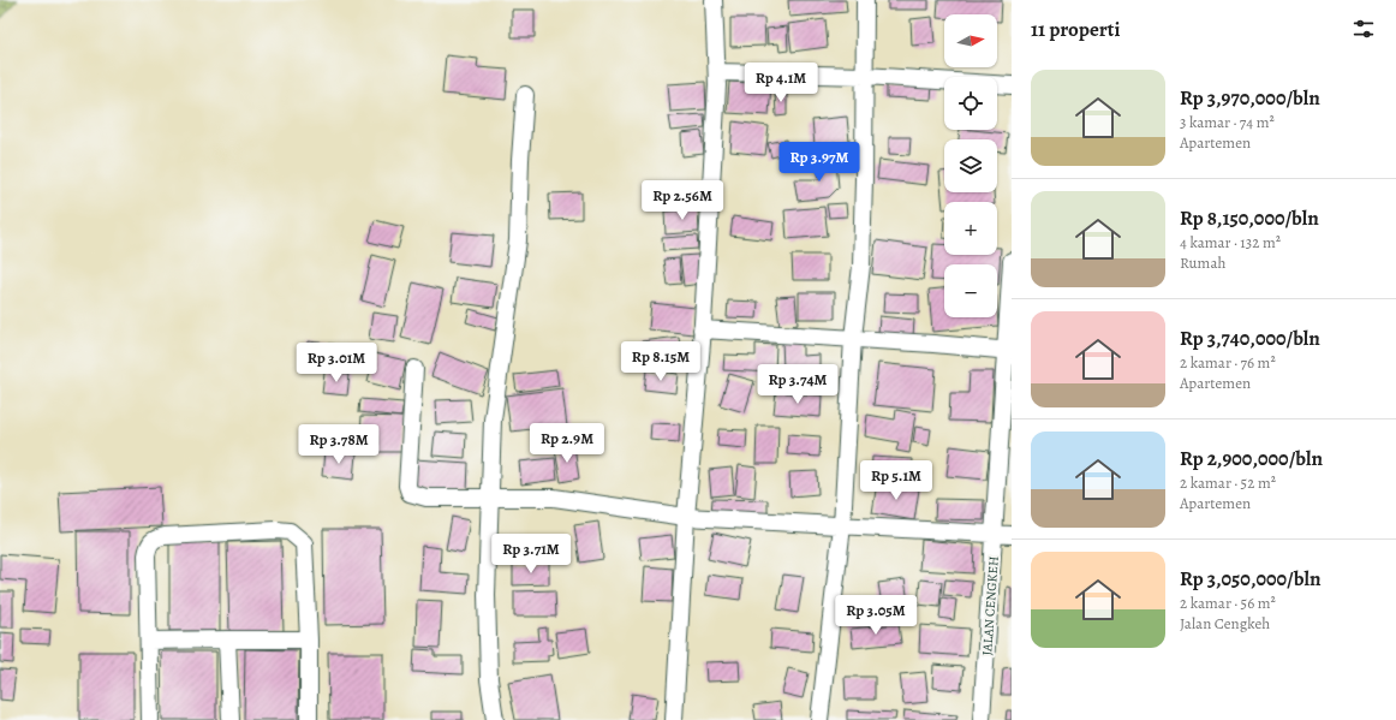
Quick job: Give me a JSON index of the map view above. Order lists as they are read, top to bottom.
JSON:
{
  "streets": {
    "street": ["JALAN CENGKEH"]
  },
  "north": "right",
  "page": {
    "heading": "11 properti",
    "map_buttons": ["+", "−"],
    "list": [
      {
        "name": "Rp 3,970,000/bln",
        "note": "3 kamar · 74 m² · Apartemen"
      },
      {
        "name": "Rp 8,150,000/bln",
        "note": "4 kamar · 132 m² · Rumah"
      },
      {
        "name": "Rp 3,740,000/bln",
        "note": "2 kamar · 76 m² · Apartemen"
      },
      {
        "name": "Rp 2,900,000/bln",
        "note": "2 kamar · 52 m² · Apartemen"
      },
      {
        "name": "Rp 3,050,000/bln",
        "note": "2 kamar · 56 m² · Jalan Cengkeh"
      }
    ],
    "price": [
      "Rp 4.1M",
      "Rp 3.97M",
      "Rp 2.56M",
      "Rp 8.15M",
      "Rp 3.01M",
      "Rp 3.74M",
      "Rp 2.9M",
      "Rp 3.78M",
      "Rp 5.1M",
      "Rp 3.71M",
      "Rp 3.05M"
    ]
  }
}
